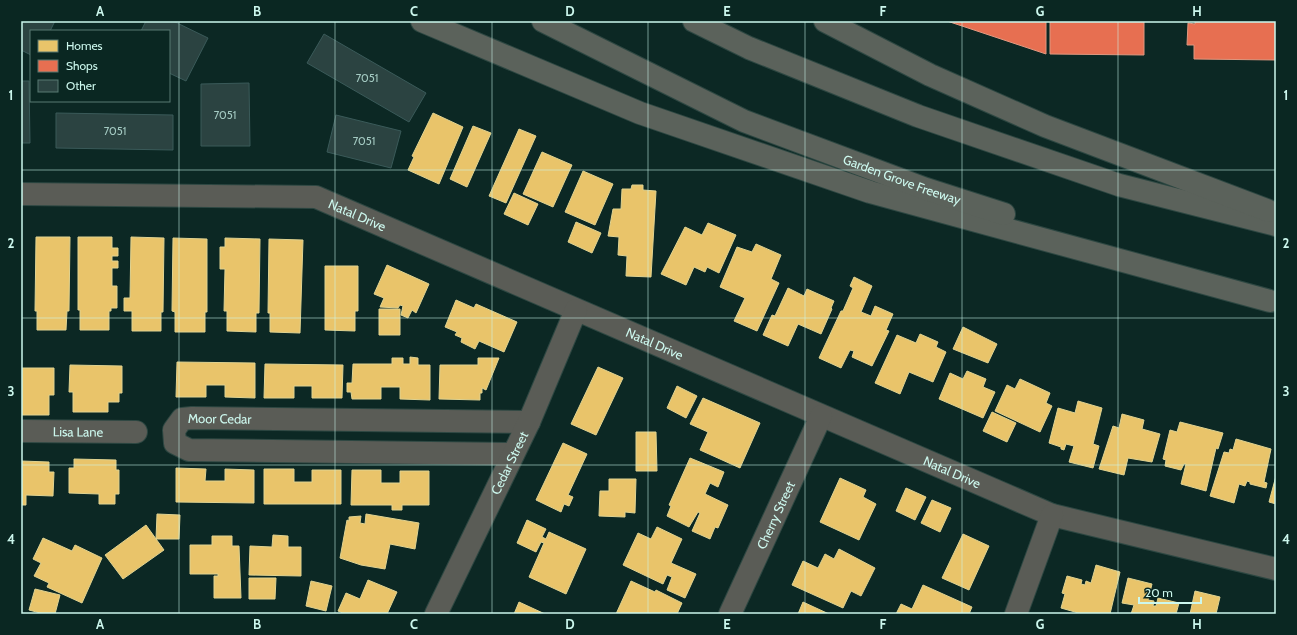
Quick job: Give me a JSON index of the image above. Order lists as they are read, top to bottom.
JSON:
{
  "streets": {
    "highway": ["Garden Grove Freeway"],
    "street": [
      "Natal Drive",
      "Moor Cedar",
      "Lisa Lane",
      "Cedar Street",
      "Cherry Street"
    ]
  },
  "crossings": [
    ["Natal Drive", "Cedar Street"],
    ["Natal Drive", "Cherry Street"],
    ["Moor Cedar", "Cedar Street"]
  ],
  "house_numbers": [
    "7051",
    "7051",
    "7051",
    "7051"
  ],
  "legend": ["Homes", "Shops", "Other"],
  "scale_bar": "20 m",
  "grid": {
    "columns": [
      "A",
      "B",
      "C",
      "D",
      "E",
      "F",
      "G",
      "H"
    ],
    "rows": [
      "1",
      "2",
      "3",
      "4"
    ]
  }
}
